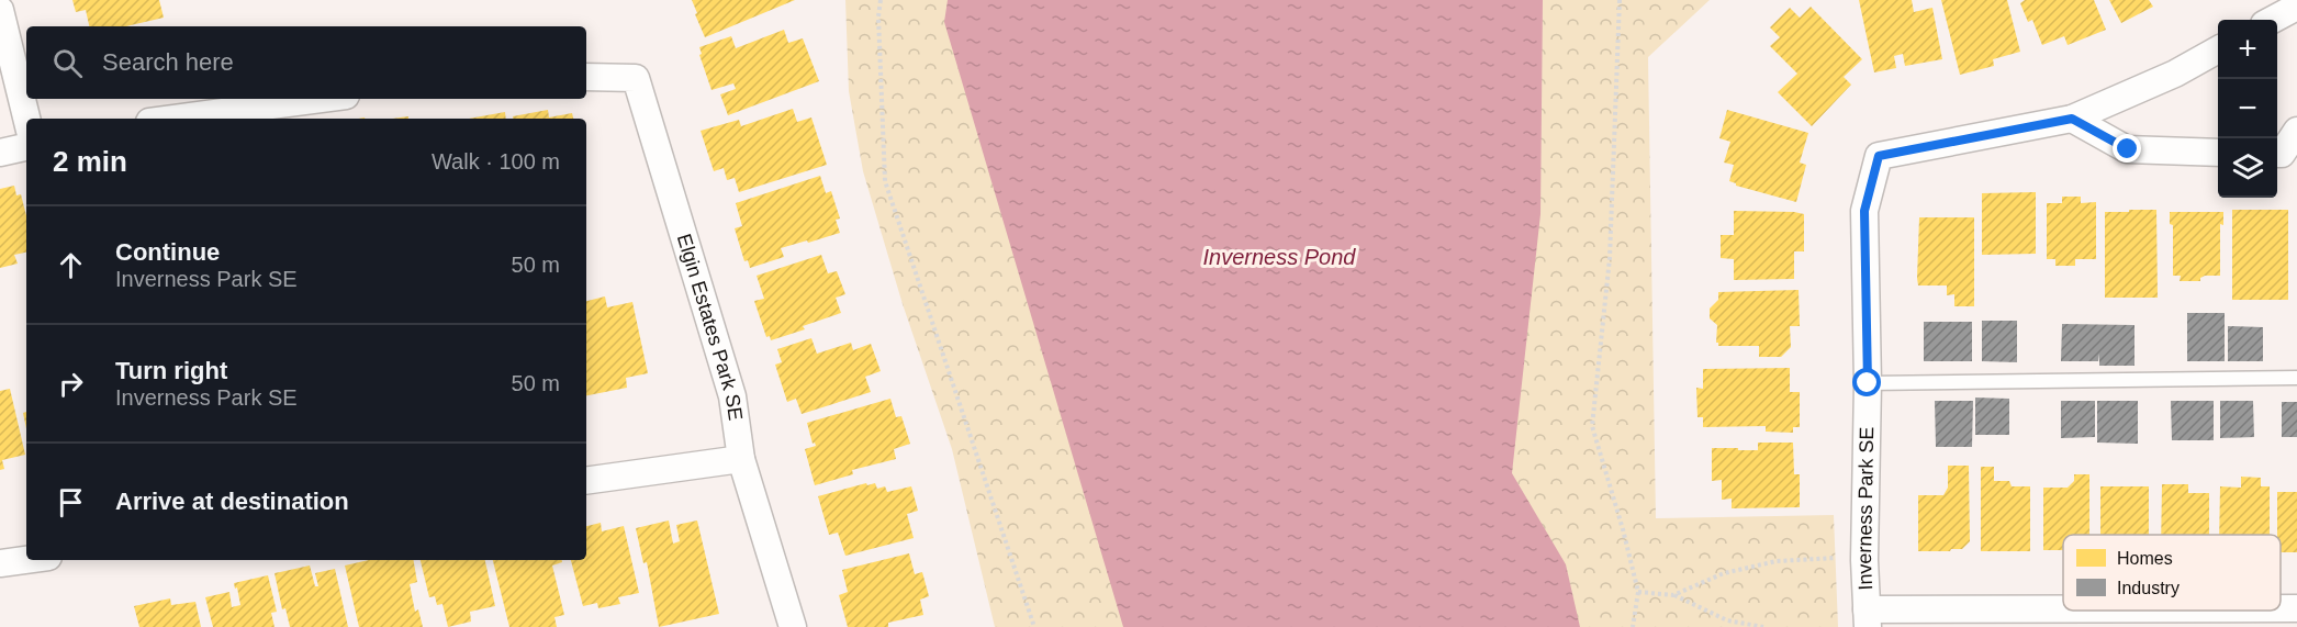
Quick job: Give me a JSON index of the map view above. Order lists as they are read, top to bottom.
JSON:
{
  "streets": {
    "street": ["Elgin Estates Park SE", "Inverness Park SE"]
  },
  "water": ["Inverness Pond"],
  "legend": ["Homes", "Industry"],
  "page": {
    "map_buttons": ["+", "−"],
    "search": "Search here",
    "heading": ["2 min", "Walk · 100 m"],
    "list": [
      ["Continue", "Inverness Park SE", "50 m"],
      ["Turn right", "Inverness Park SE", "50 m"],
      "Arrive at destination"
    ]
  }
}
